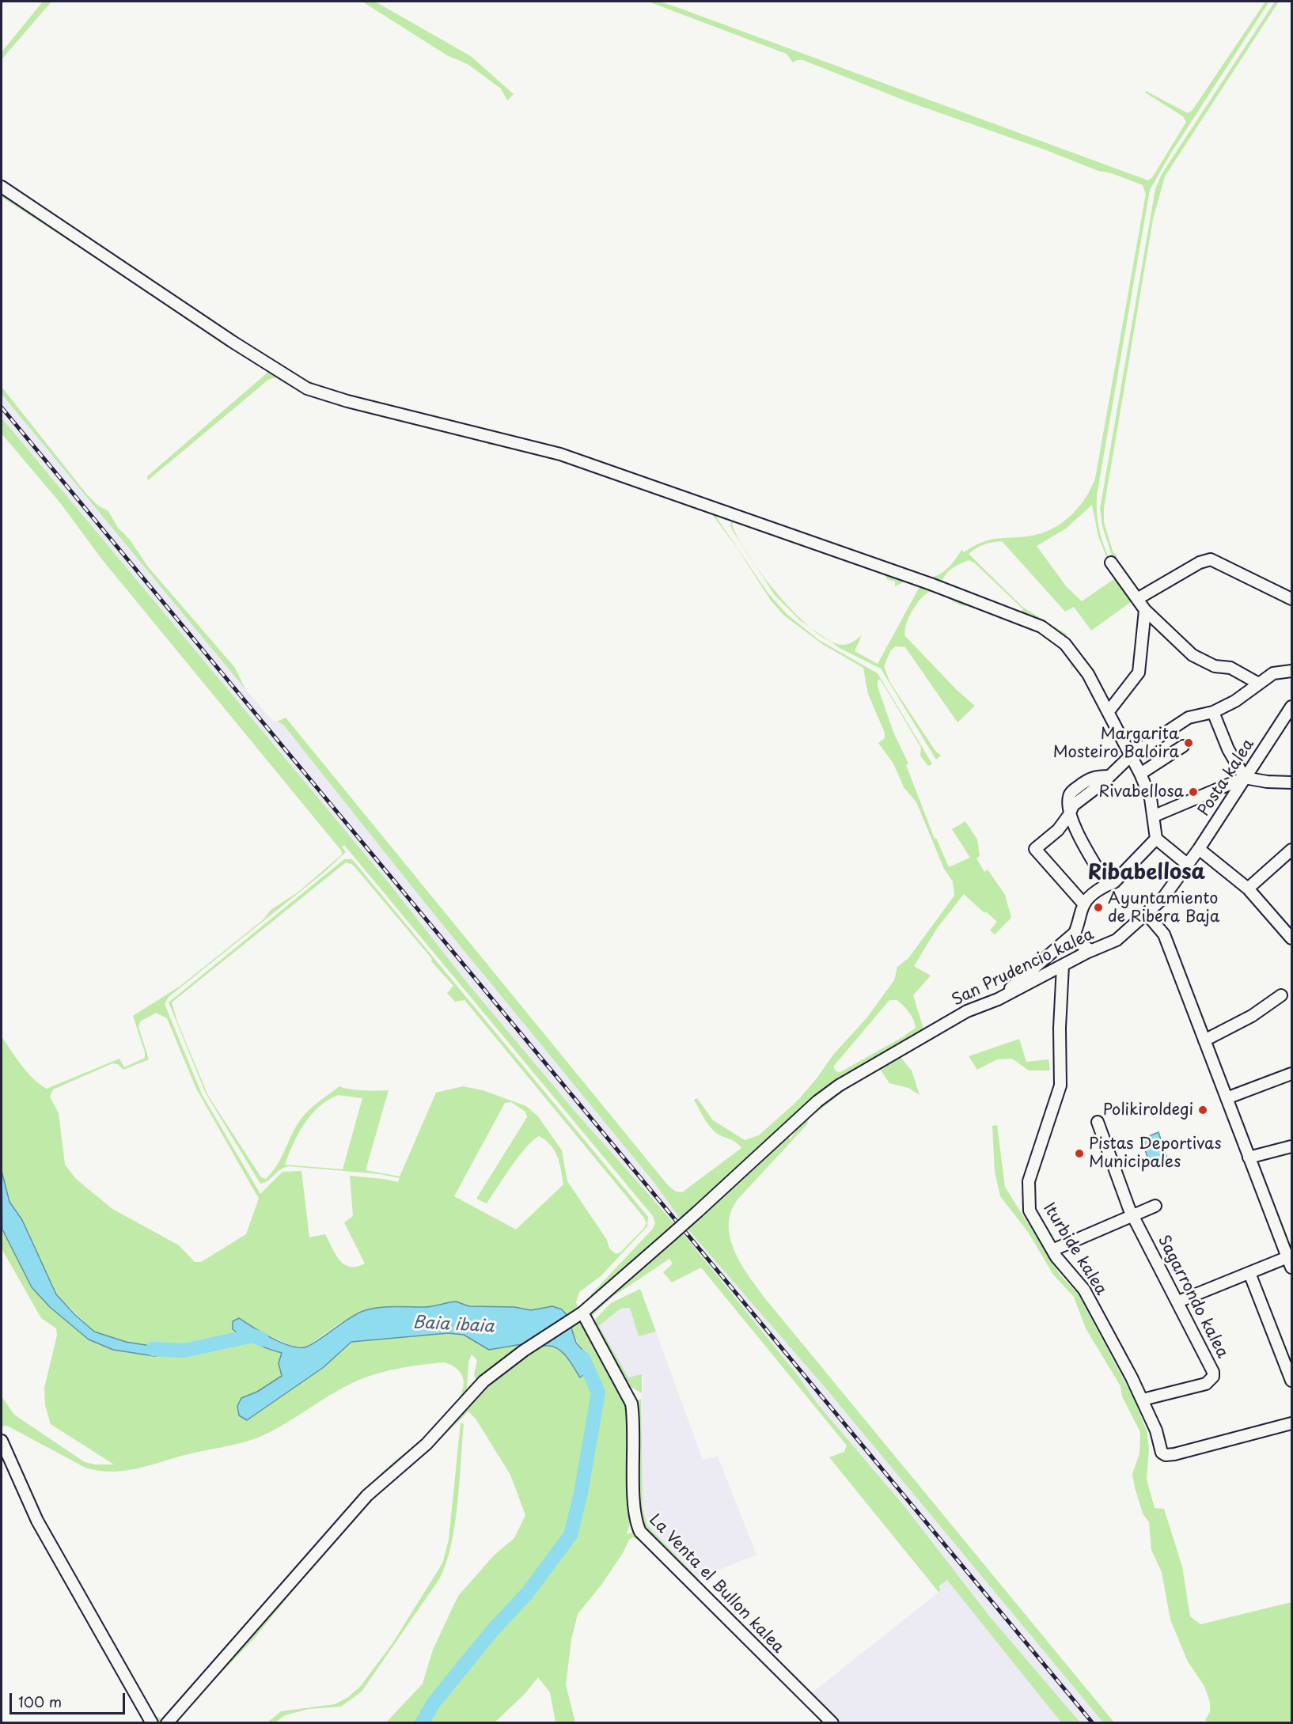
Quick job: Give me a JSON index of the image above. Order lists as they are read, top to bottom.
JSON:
{
  "streets": {
    "street": [
      "Posta kalea",
      "San Prudencio kalea",
      "Iturbide kalea",
      "Sagarrondo kalea",
      "La Venta el Bullon kalea"
    ]
  },
  "crossings": [
    ["Posta kalea", "San Prudencio kalea"],
    ["San Prudencio kalea", "Iturbide kalea"],
    ["San Prudencio kalea", "La Venta el Bullon kalea"],
    ["Iturbide kalea", "Sagarrondo kalea"]
  ],
  "districts": ["Ribabellosa"],
  "water": ["Baia ibaia"],
  "places": [
    "Margarita Mosteiro Baloira",
    "Rivabellosa",
    "Ayuntamiento de Ribera Baja",
    "Polikiroldegi",
    "Pistas Deportivas Municipales"
  ],
  "scale_bar": "100 m"
}
